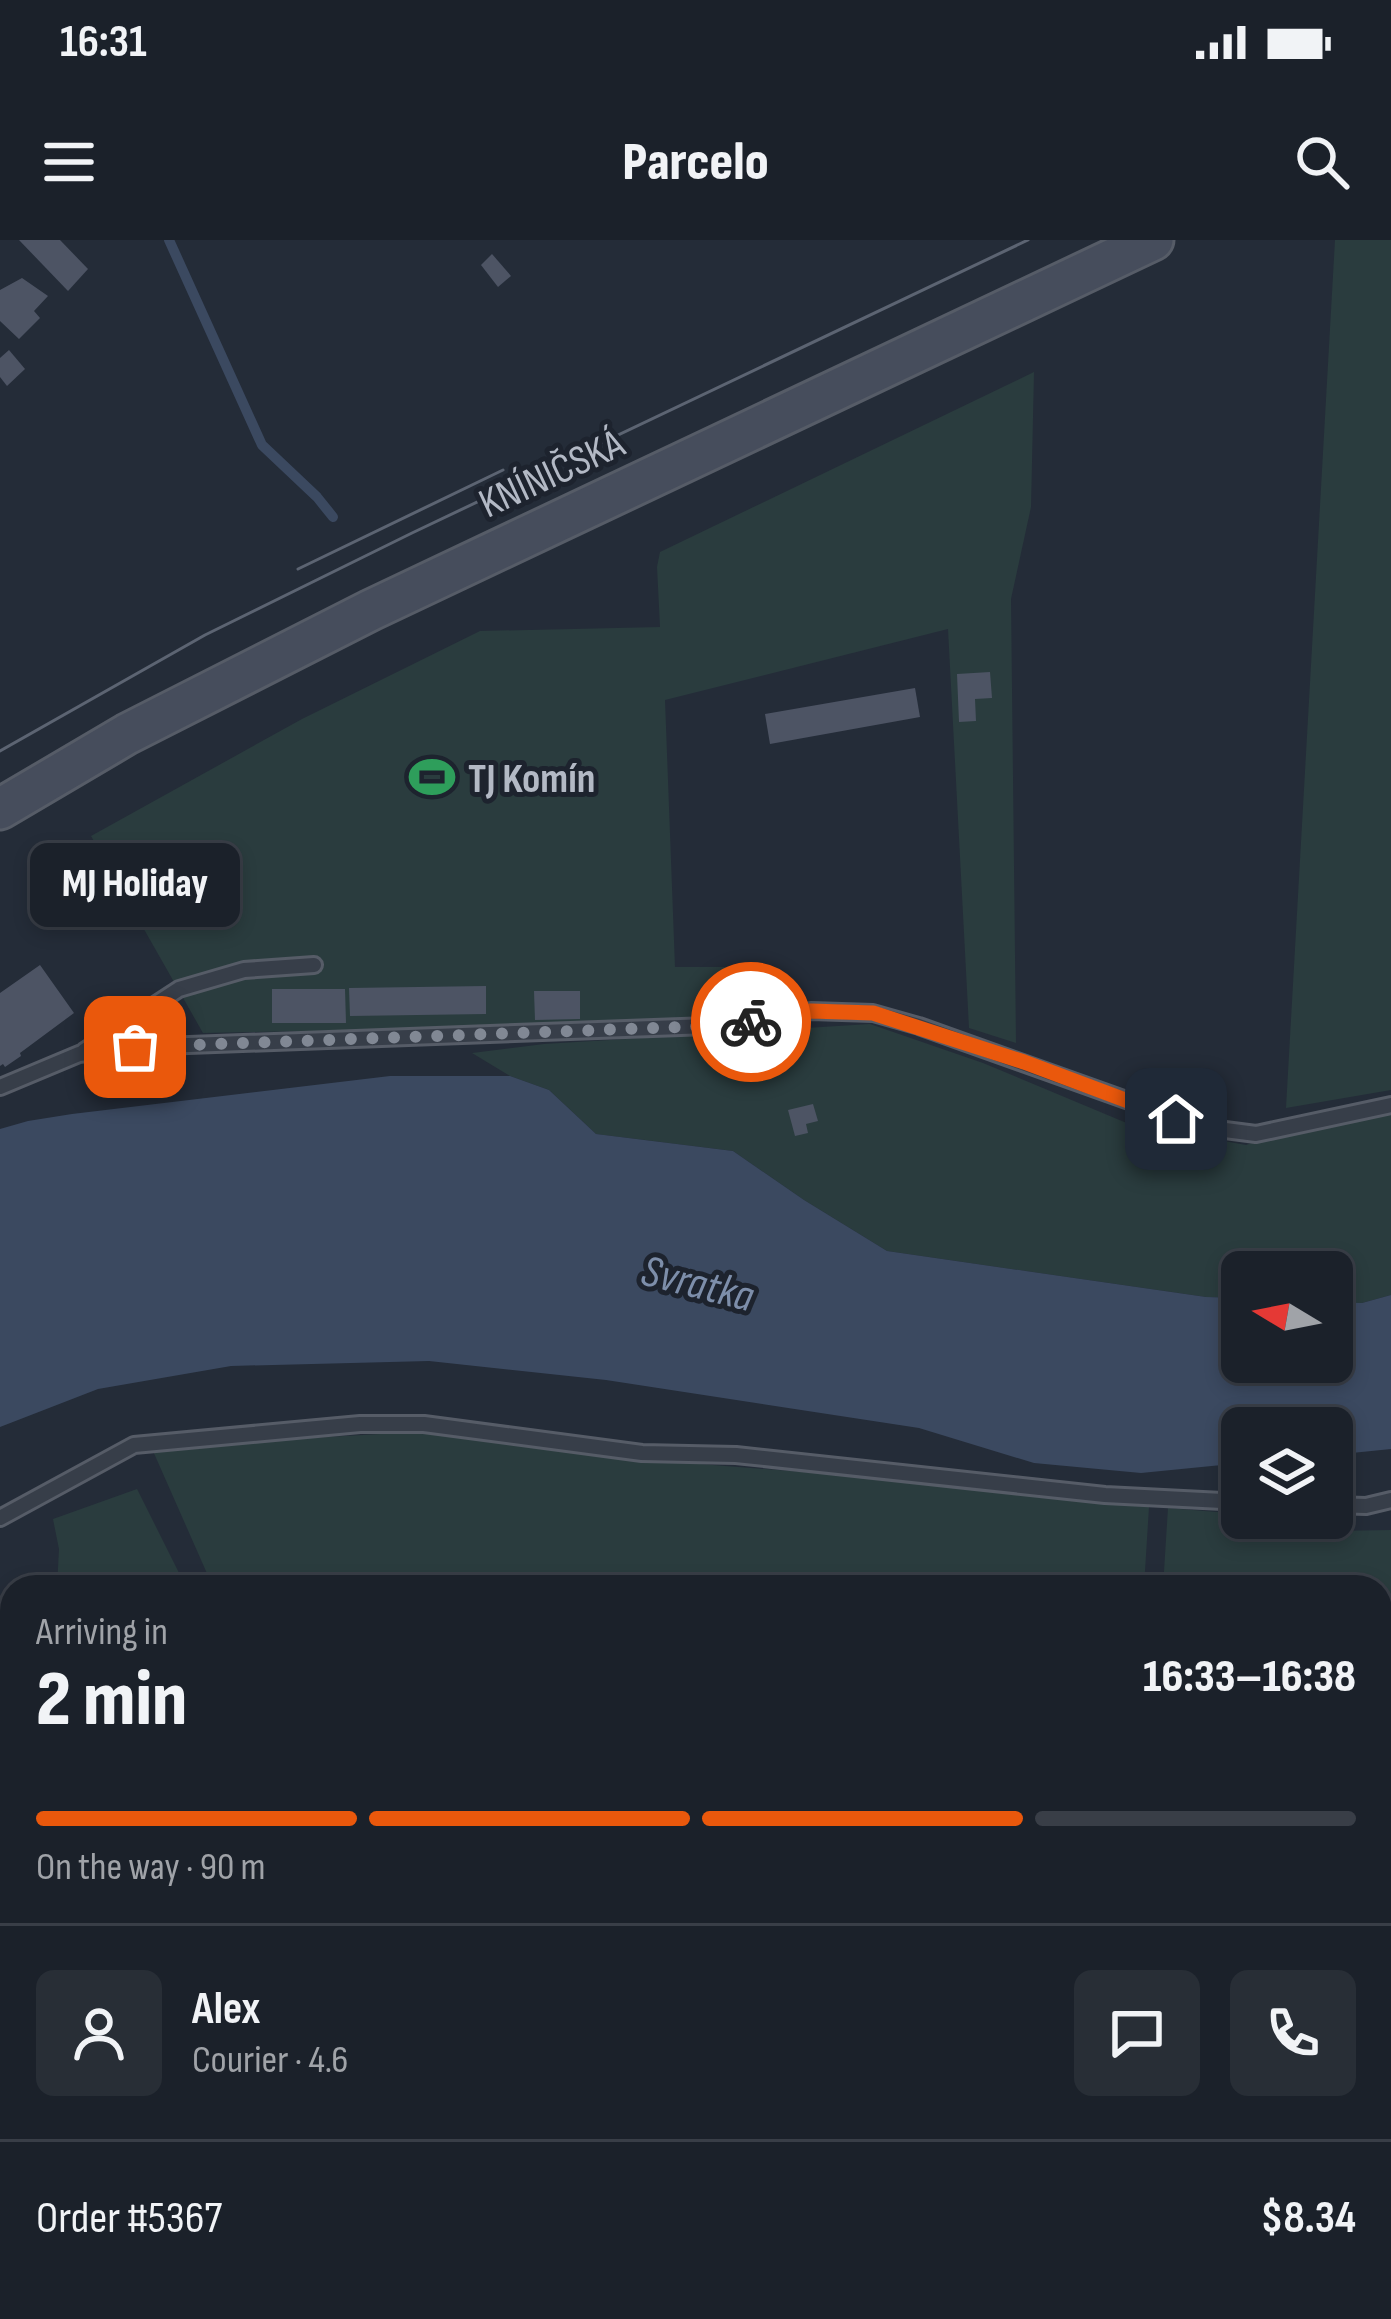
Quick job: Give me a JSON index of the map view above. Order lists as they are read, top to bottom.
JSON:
{
  "streets": {
    "main road": ["KNÍNIČSKÁ"]
  },
  "water": ["Svratka"],
  "places": {
    "sports": ["TJ Komín"],
    "other": ["MJ Holiday"]
  },
  "north": "left",
  "page": {
    "status": "16:31",
    "header": "Parcelo",
    "bubble": "MJ Holiday",
    "heading": ["2 min", "Arriving in", "16:33–16:38"],
    "panel": [
      "Alex",
      "Courier · 4.6",
      "Order #5367",
      "$8.34"
    ],
    "bar": "On the way · 90 m"
  }
}
